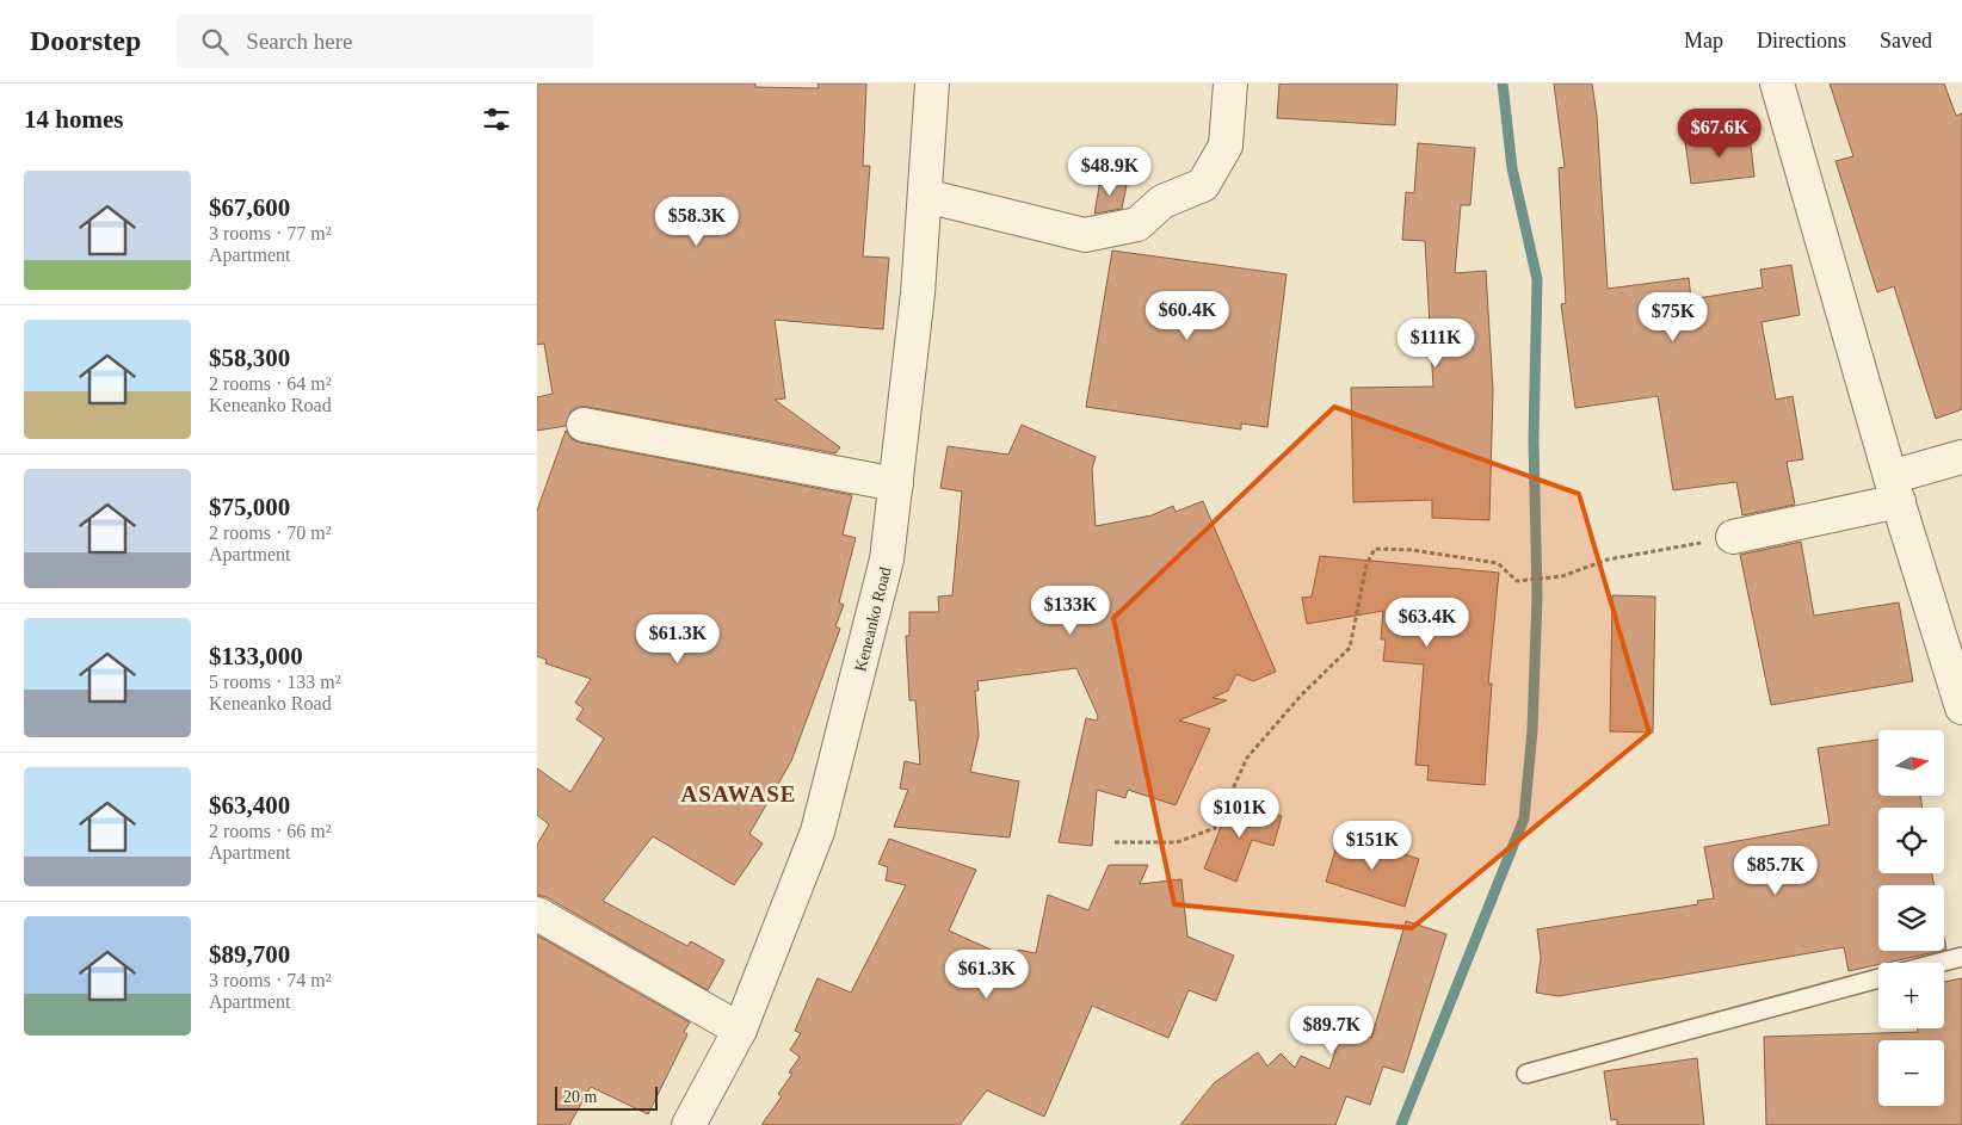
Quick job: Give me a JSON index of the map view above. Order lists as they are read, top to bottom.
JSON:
{
  "streets": {
    "street": ["Keneanko Road"]
  },
  "districts": ["ASAWASE"],
  "scale_bar": "20 m",
  "north": "right",
  "page": {
    "header": "Doorstep",
    "search": "Search here",
    "nav": ["Map", "Directions", "Saved"],
    "heading": "14 homes",
    "price": [
      "$67.6K",
      "$48.9K",
      "$58.3K",
      "$60.4K",
      "$75K",
      "$111K",
      "$133K",
      "$63.4K",
      "$61.3K",
      "$101K",
      "$151K",
      "$85.7K",
      "$61.3K",
      "$89.7K"
    ],
    "list": [
      {
        "name": "$67,600",
        "note": "3 rooms · 77 m² · Apartment"
      },
      {
        "name": "$58,300",
        "note": "2 rooms · 64 m² · Keneanko Road"
      },
      {
        "name": "$75,000",
        "note": "2 rooms · 70 m² · Apartment"
      },
      {
        "name": "$133,000",
        "note": "5 rooms · 133 m² · Keneanko Road"
      },
      {
        "name": "$63,400",
        "note": "2 rooms · 66 m² · Apartment"
      },
      {
        "name": "$89,700",
        "note": "3 rooms · 74 m² · Apartment"
      }
    ],
    "map_buttons": ["+", "−"],
    "scale": "20 m"
  }
}
